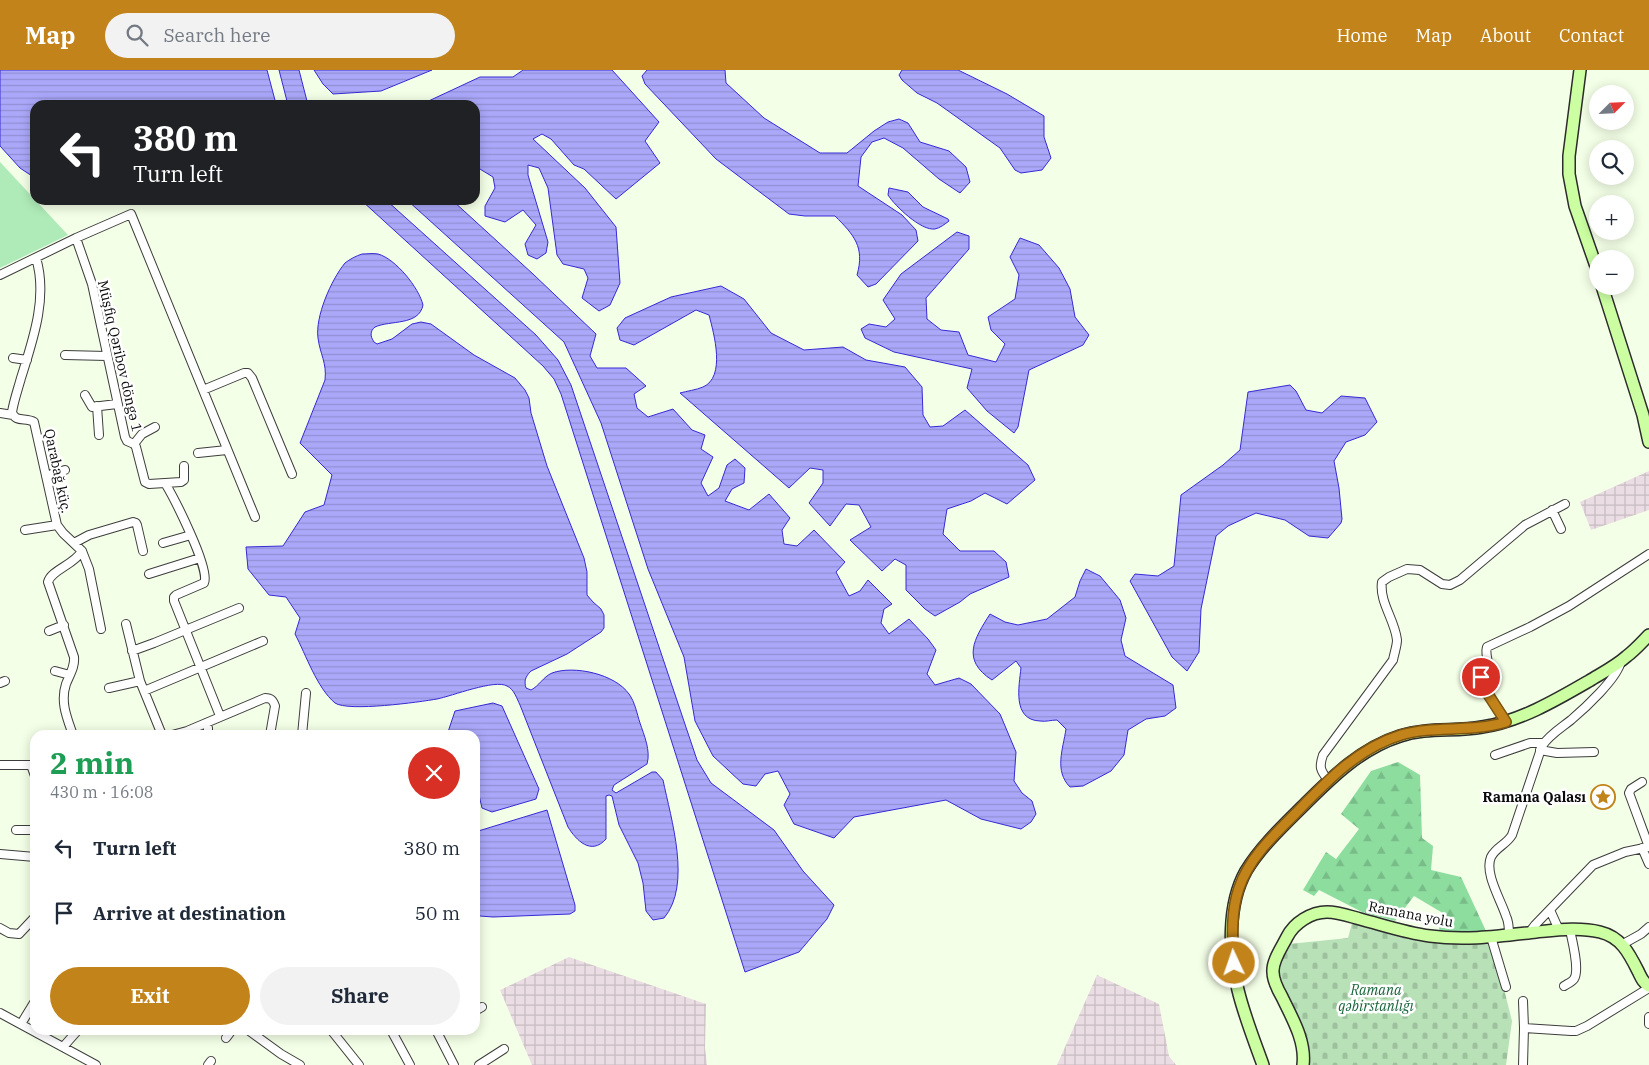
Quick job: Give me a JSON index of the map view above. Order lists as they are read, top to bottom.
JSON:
{
  "streets": {
    "street": ["Müşfiq Qəribov döngə 1", "Qarabağ küç.", "Ramana yolu"]
  },
  "parks": ["Ramana qəbirstanlığı"],
  "places": {
    "place": ["Ramana Qalası"]
  },
  "north": "top right",
  "page": {
    "header": "Map",
    "search": "Search here",
    "nav": [
      "Home",
      "Map",
      "About",
      "Contact"
    ],
    "map_buttons": ["+", "−"],
    "turn": ["380 m", "Turn left"],
    "heading": ["2 min", "430 m · 16:08"],
    "list": [
      {
        "name": "Turn left",
        "value": "380 m"
      },
      {
        "name": "Arrive at destination",
        "value": "50 m"
      }
    ],
    "buttons": ["Exit", "Share"]
  }
}
